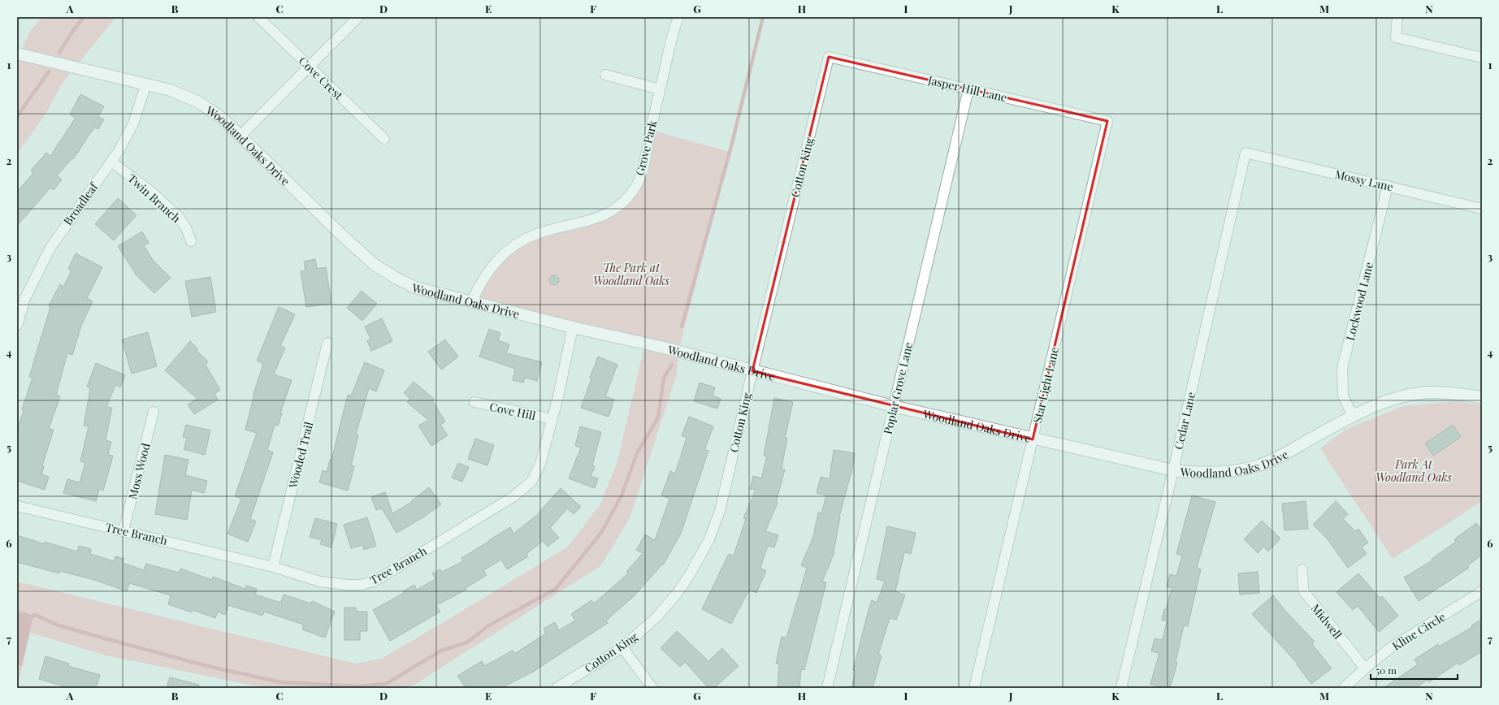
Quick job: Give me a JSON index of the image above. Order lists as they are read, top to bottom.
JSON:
{
  "streets": {
    "street": [
      "Cove Crest",
      "Jasper Hill Lane",
      "Woodland Oaks Drive",
      "Grove Park",
      "Cotton King",
      "Mossy Lane",
      "Twin Branch",
      "Broadleaf",
      "Lockwood Lane",
      "Star Light Lane",
      "Poplar Grove Lane",
      "Cove Hill",
      "Cedar Lane",
      "Wooded Trail",
      "Moss Wood",
      "Tree Branch",
      "Midwell",
      "Kline Circle"
    ]
  },
  "crossings": [
    ["Jasper Hill Lane", "Cotton King"],
    ["Jasper Hill Lane", "Star Light Lane"],
    ["Jasper Hill Lane", "Poplar Grove Lane"],
    ["Woodland Oaks Drive", "Grove Park"],
    ["Woodland Oaks Drive", "Cotton King"],
    ["Woodland Oaks Drive", "Broadleaf"],
    ["Woodland Oaks Drive", "Lockwood Lane"],
    ["Woodland Oaks Drive", "Star Light Lane"],
    ["Woodland Oaks Drive", "Poplar Grove Lane"],
    ["Woodland Oaks Drive", "Cedar Lane"],
    ["Woodland Oaks Drive", "Tree Branch"],
    ["Mossy Lane", "Lockwood Lane"],
    ["Mossy Lane", "Cedar Lane"],
    ["Twin Branch", "Broadleaf"],
    ["Cove Hill", "Tree Branch"],
    ["Wooded Trail", "Tree Branch"],
    ["Moss Wood", "Tree Branch"],
    ["Midwell", "Kline Circle"]
  ],
  "parks": ["The Park at Woodland Oaks", "Park At Woodland Oaks"],
  "scale_bar": "50 m",
  "grid": {
    "columns": [
      "A",
      "B",
      "C",
      "D",
      "E",
      "F",
      "G",
      "H",
      "I",
      "J",
      "K",
      "L",
      "M",
      "N"
    ],
    "rows": [
      "1",
      "2",
      "3",
      "4",
      "5",
      "6",
      "7"
    ]
  }
}
